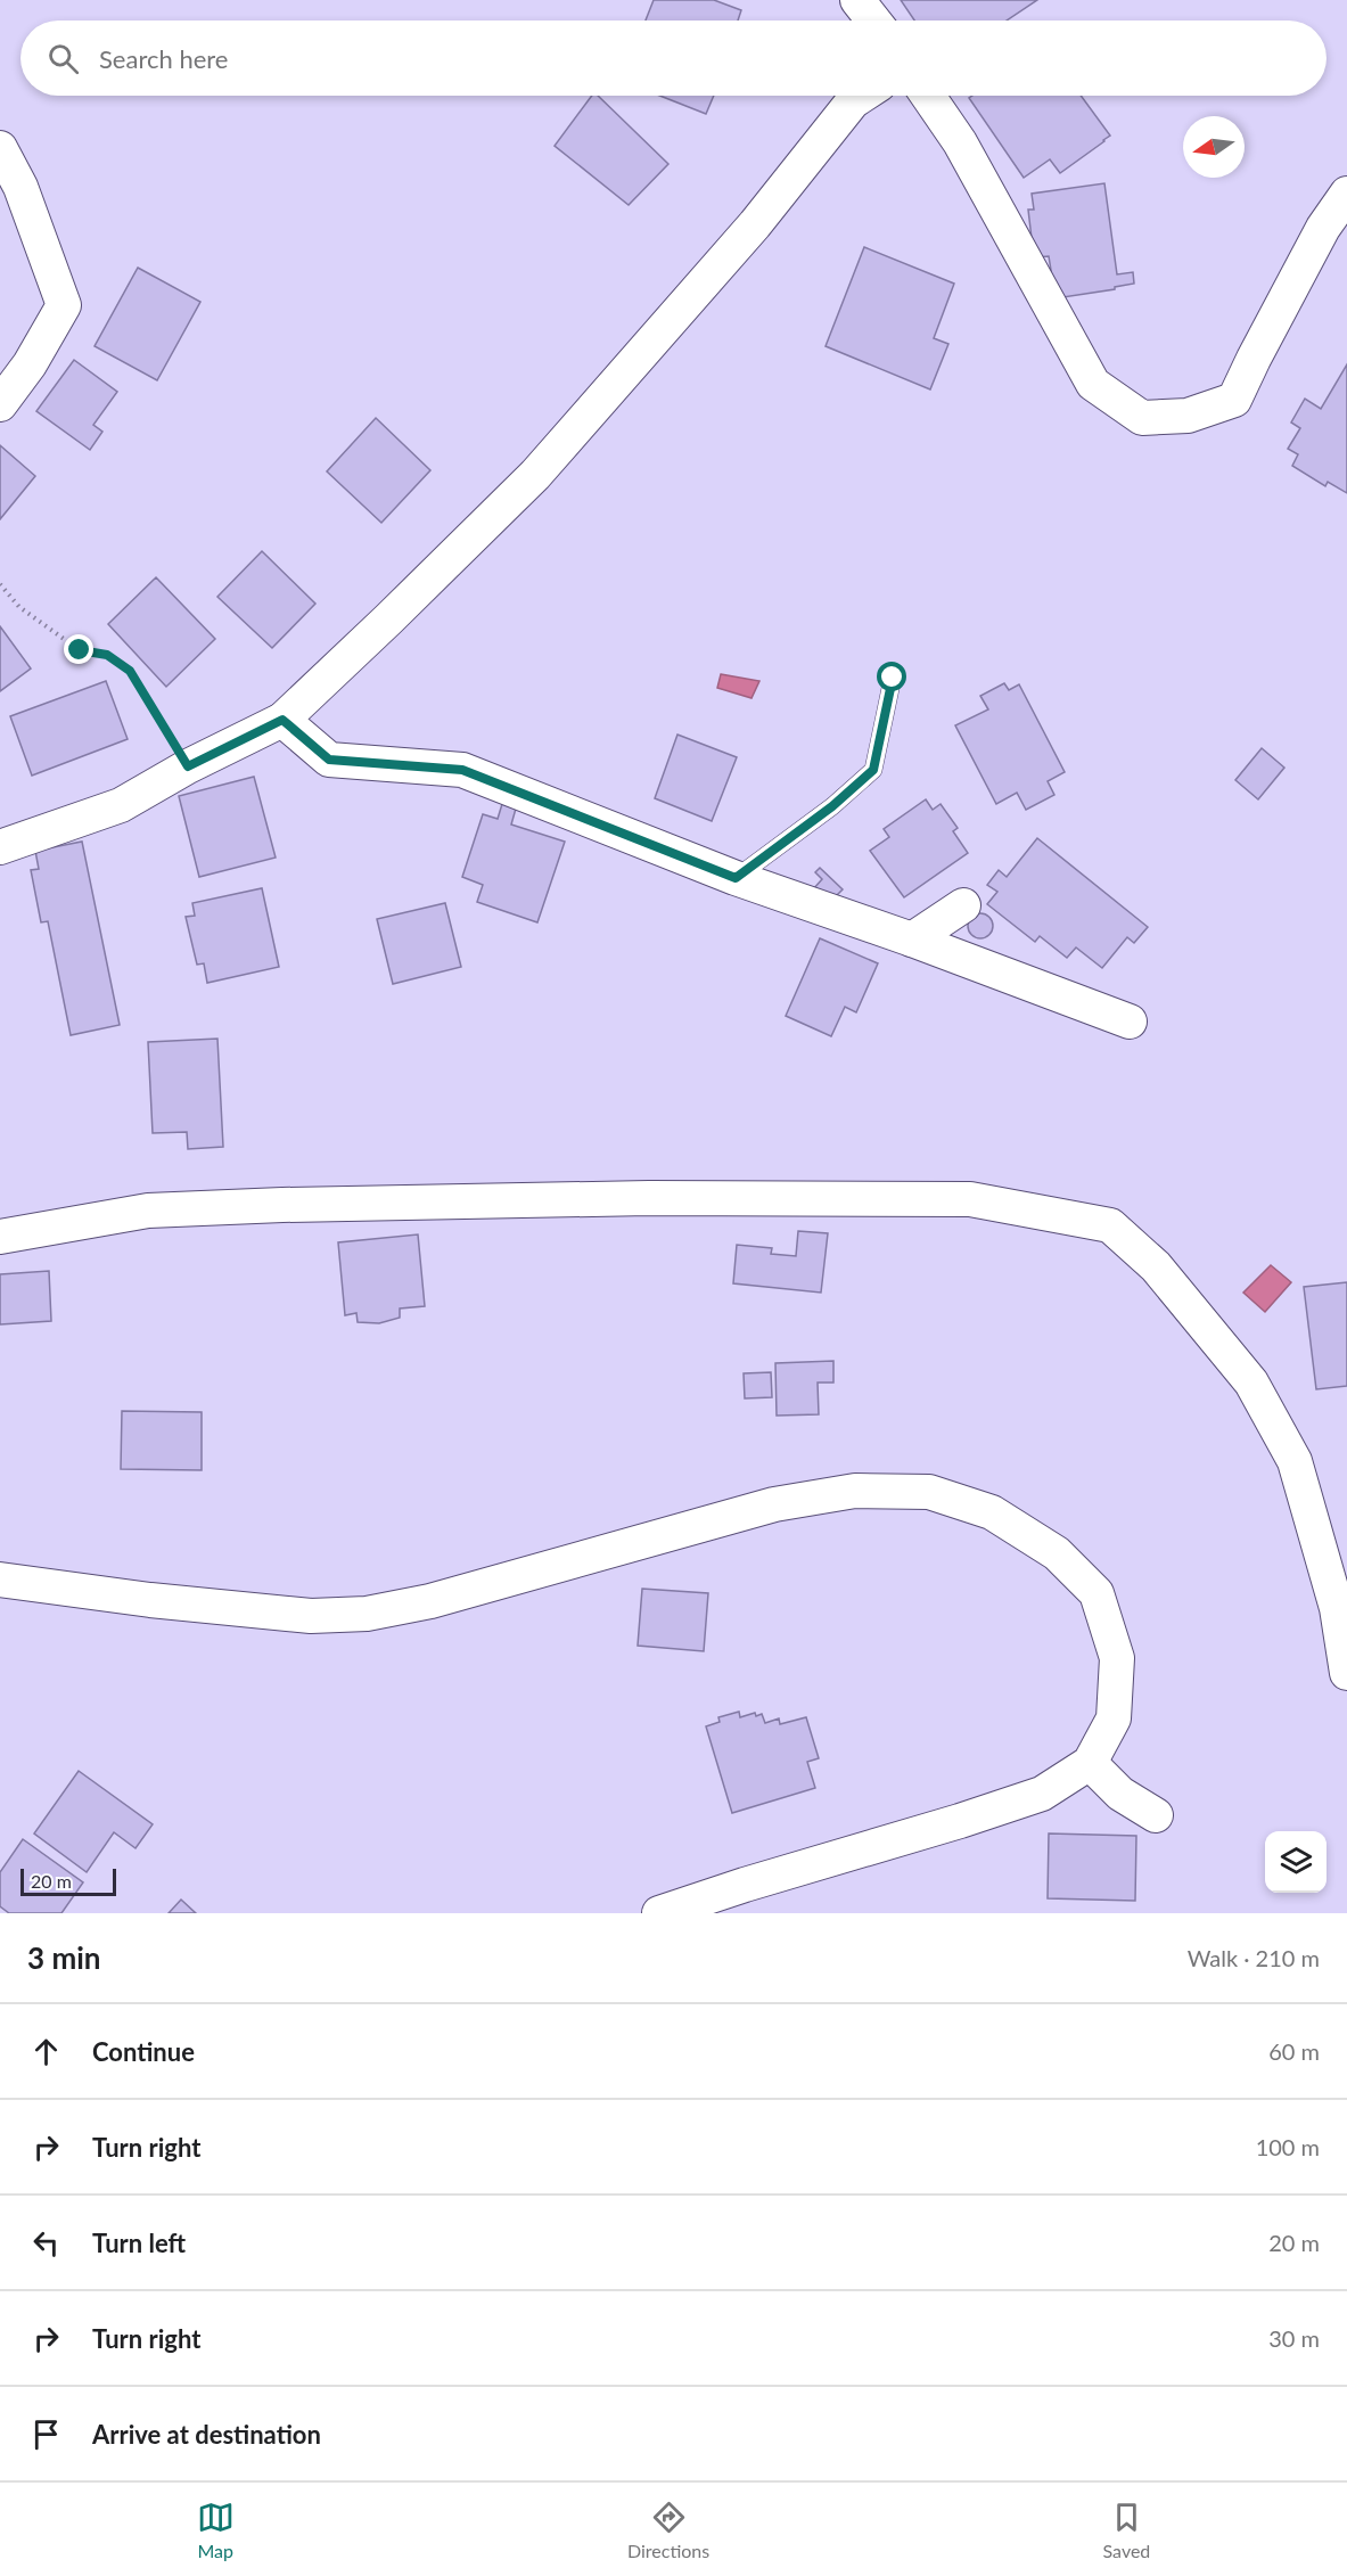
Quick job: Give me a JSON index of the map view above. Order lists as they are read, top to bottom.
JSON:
{
  "scale_bar": "20 m",
  "north": "left",
  "page": {
    "search": "Search here",
    "scale": "20 m",
    "heading": ["3 min", "Walk · 210 m"],
    "list": [
      ["Continue", "60 m"],
      ["Turn right", "100 m"],
      ["Turn left", "20 m"],
      ["Turn right", "30 m"],
      "Arrive at destination"
    ],
    "nav": ["Map", "Directions", "Saved"]
  }
}
